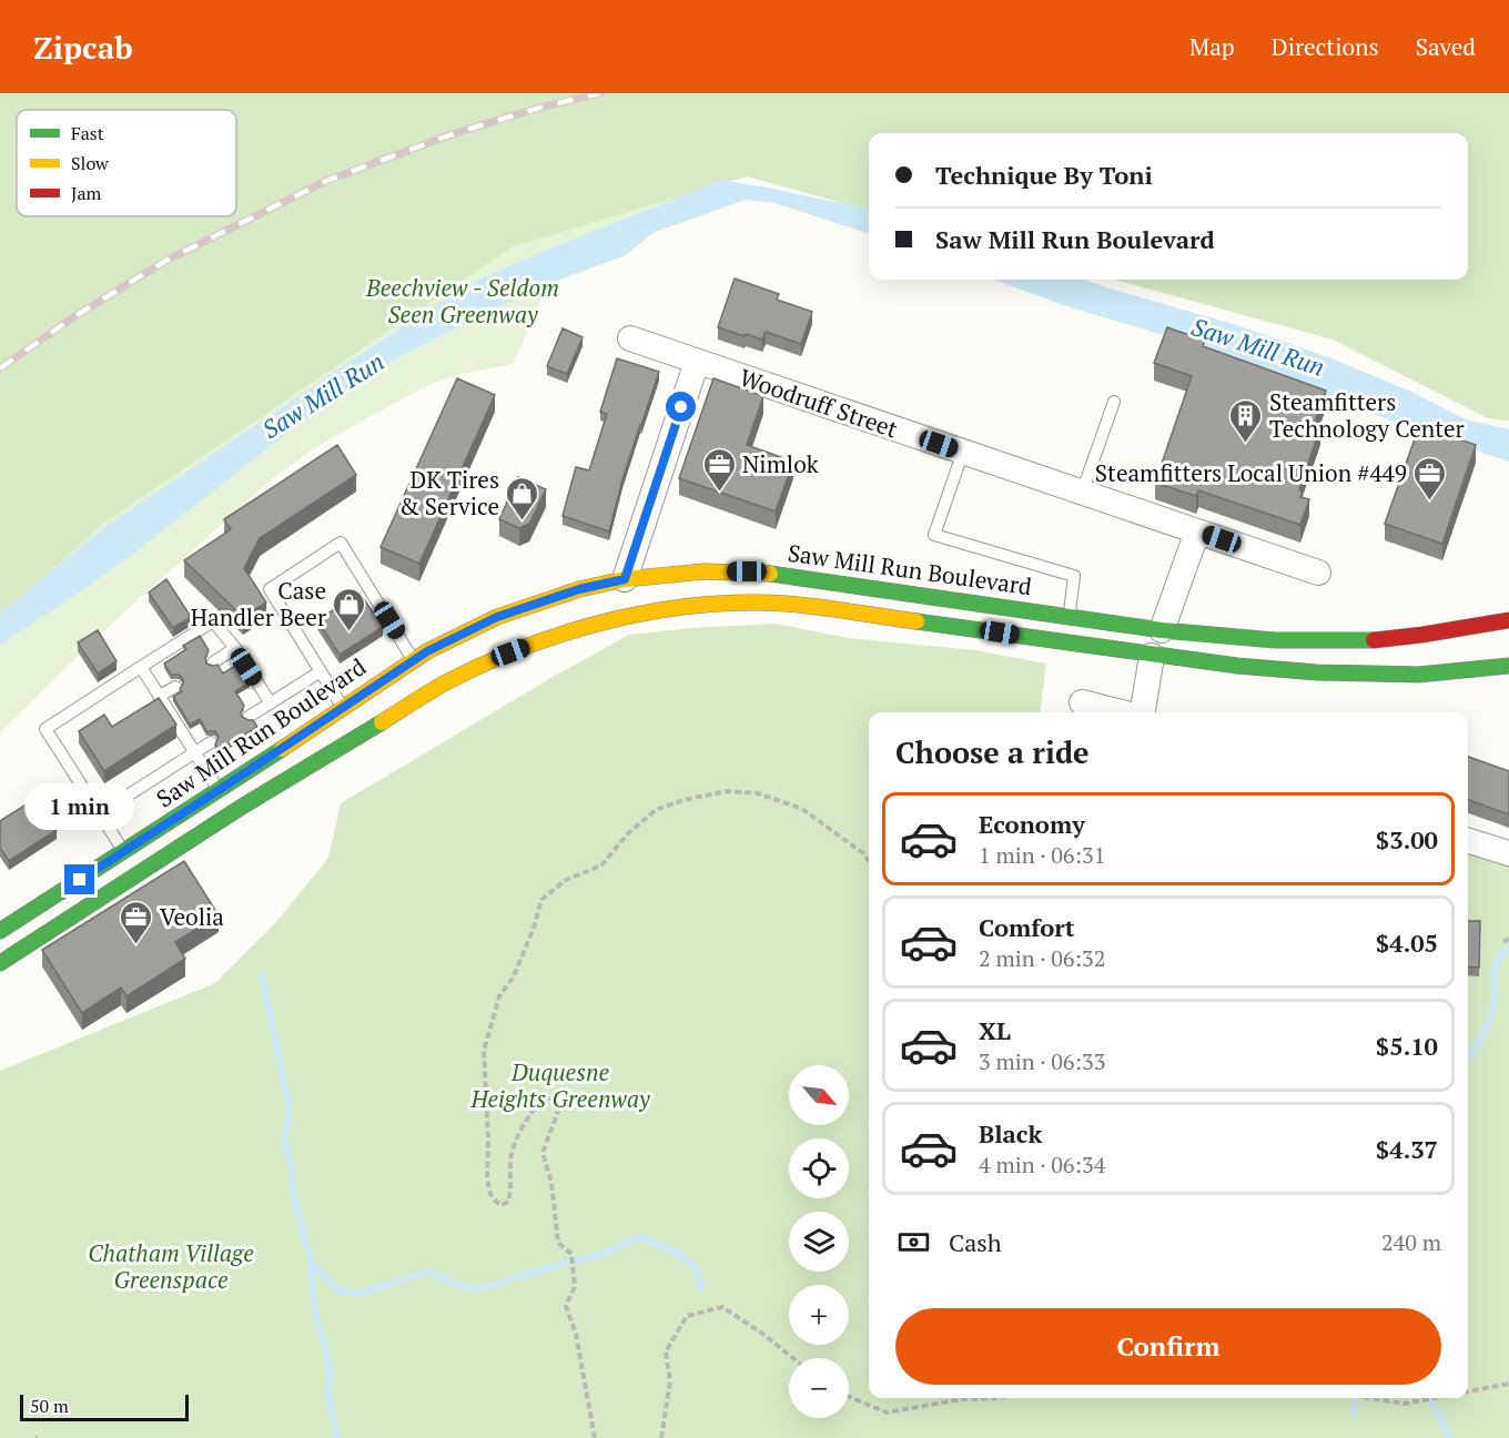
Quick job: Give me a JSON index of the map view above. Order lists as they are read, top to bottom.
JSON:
{
  "streets": {
    "highway": ["Saw Mill Run Boulevard"],
    "street": ["Woodruff Street"]
  },
  "water": ["Saw Mill Run"],
  "parks": ["Beechview - Seldom Seen Greenway", "Duquesne Heights Greenway", "Chatham Village Greenspace"],
  "places": {
    "building": ["Steamfitters Technology Center"],
    "office": ["Nimlok", "Steamfitters Local Union #449", "Veolia"],
    "shop": ["DK Tires & Service", "Case Handler Beer"]
  },
  "legend": ["Fast", "Slow", "Jam"],
  "scale_bar": "50 m",
  "north": "bottom right",
  "page": {
    "header": "Zipcab",
    "nav": ["Map", "Directions", "Saved"],
    "banner": ["Technique By Toni", "Saw Mill Run Boulevard"],
    "heading": "Choose a ride",
    "bubble": "1 min",
    "list": [
      {
        "name": "Economy",
        "note": "1 min · 06:31",
        "value": "$3.00"
      },
      {
        "name": "Comfort",
        "note": "2 min · 06:32",
        "value": "$4.05"
      },
      {
        "name": "XL",
        "note": "3 min · 06:33",
        "value": "$5.10"
      },
      {
        "name": "Black",
        "note": "4 min · 06:34",
        "value": "$4.37"
      }
    ],
    "map_buttons": ["+", "−"],
    "pay": ["Cash", "240 m"],
    "buttons": "Confirm",
    "scale": "50 m"
  }
}
